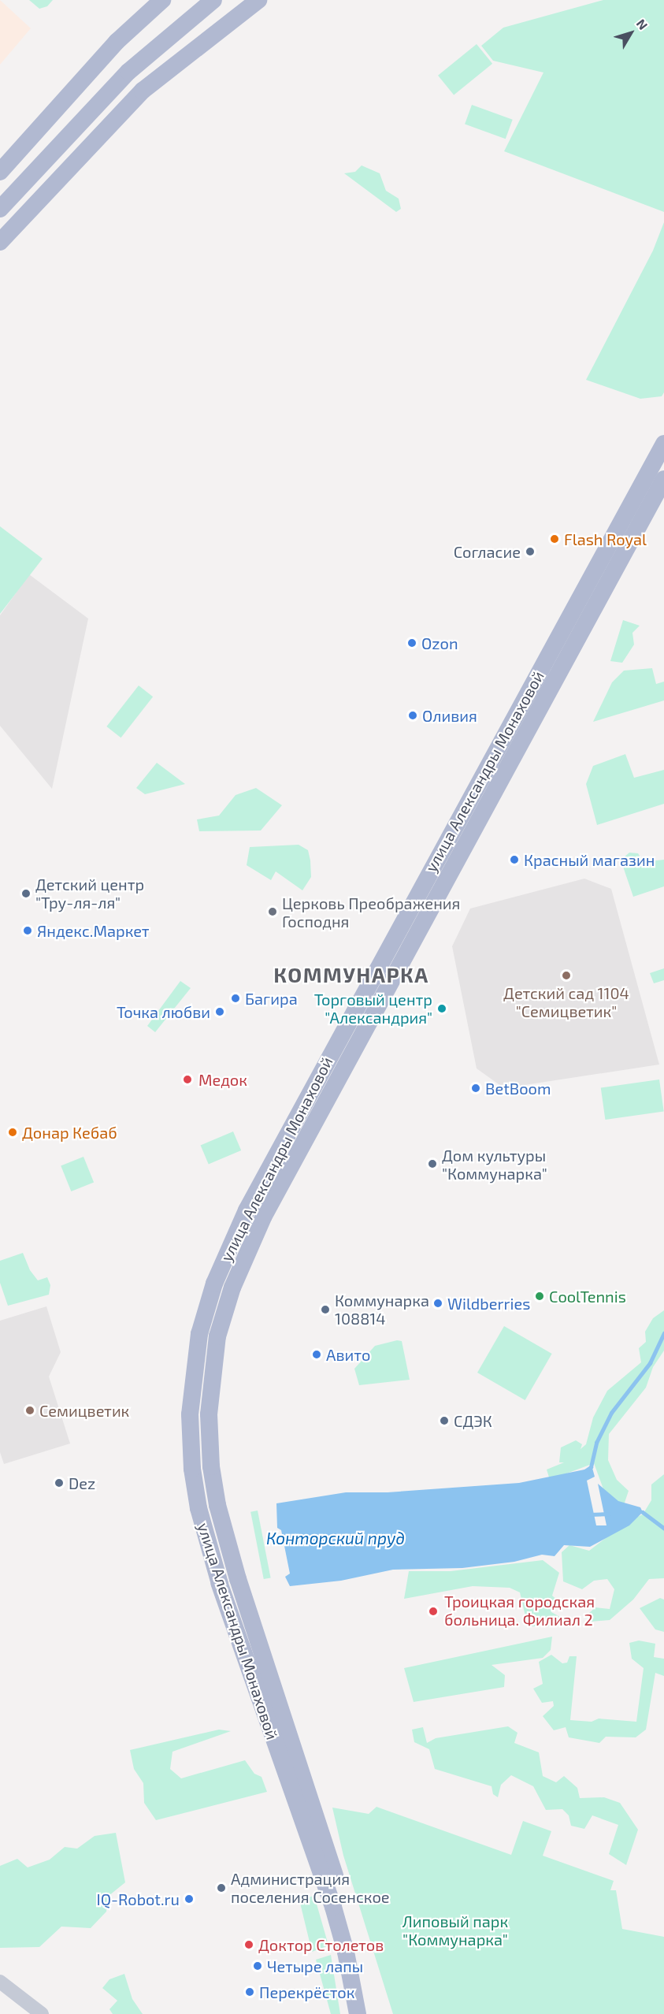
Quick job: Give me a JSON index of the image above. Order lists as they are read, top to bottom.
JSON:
{
  "streets": {
    "main road": ["улица Александры Монаховой"]
  },
  "districts": ["КОММУНАРКА"],
  "water": ["Конторский пруд"],
  "parks": ["Липовый парк \"Коммунарка\""],
  "places": [
    "Flash Royal",
    "Согласие",
    "Ozon",
    "Оливия",
    "Красный магазин",
    "Детский центр \"Тру-ля-ля\"",
    "Церковь Преображения Господня",
    "Яндекс.Маркет",
    "Детский сад 1104 \"Семицветик\"",
    "Багира",
    "Торговый центр \"Александрия\"",
    "Точка любви",
    "Медок",
    "BetBoom",
    "Донар Кебаб",
    "Дом культуры \"Коммунарка\"",
    "CoolTennis",
    "Wildberries",
    "Коммунарка 108814",
    "Авито",
    "Семицветик",
    "СДЭК",
    "Dez",
    "Троицкая городская больница. Филиал 2",
    "Администрация поселения Сосенское",
    "IQ-Robot.ru",
    "Доктор Столетов",
    "Четыре лапы",
    "Перекрёсток"
  ],
  "north": "top right"
}
